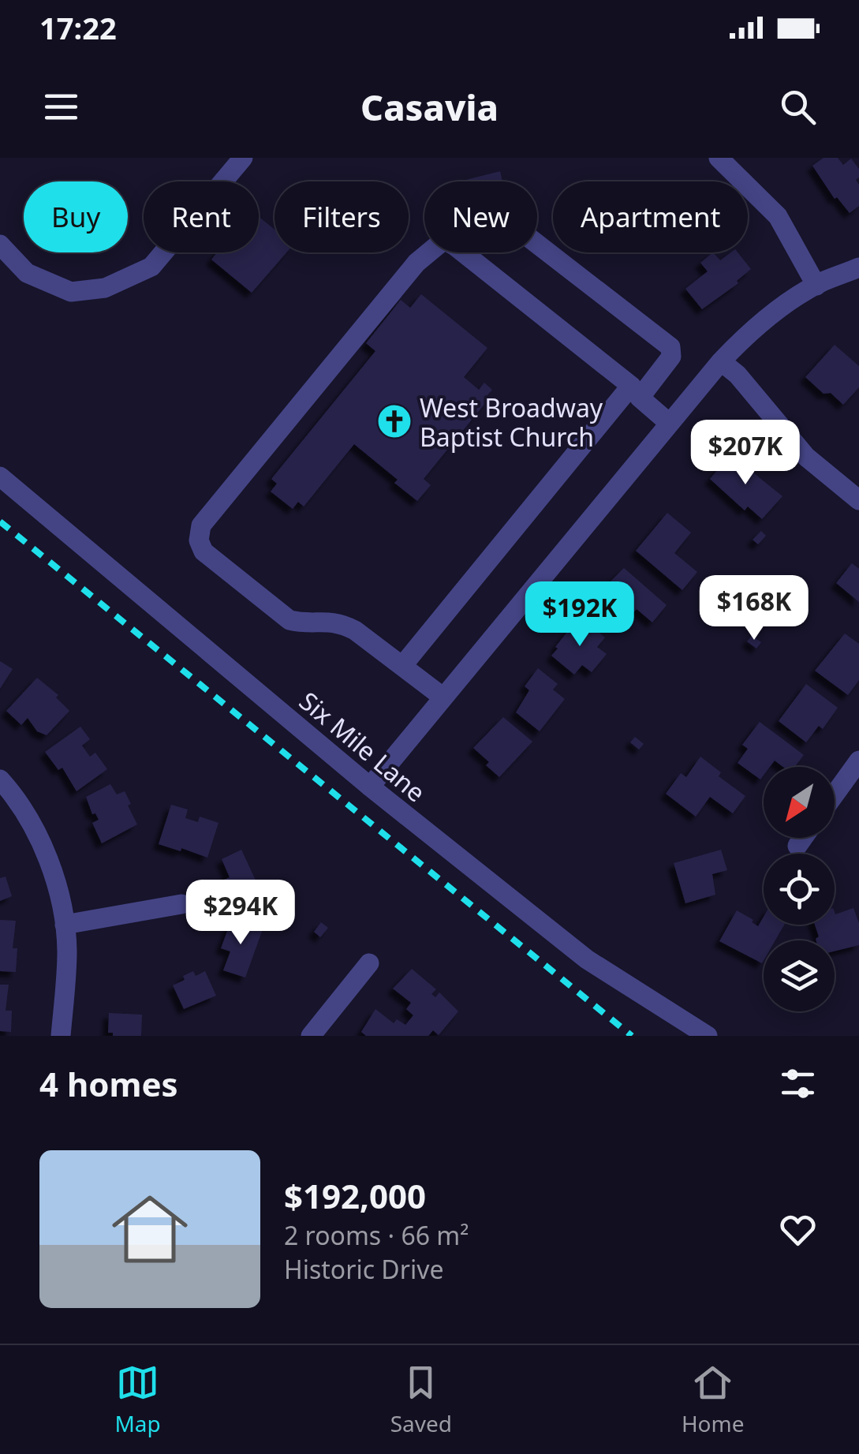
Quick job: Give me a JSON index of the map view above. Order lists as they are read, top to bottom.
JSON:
{
  "streets": {
    "street": ["Six Mile Lane"]
  },
  "places": {
    "church": ["West Broadway Baptist Church"]
  },
  "north": "bottom left",
  "page": {
    "status": "17:22",
    "header": "Casavia",
    "chip": [
      "Buy",
      "Rent",
      "Filters",
      "New",
      "Apartment"
    ],
    "price": [
      "$207K",
      "$168K",
      "$192K",
      "$294K"
    ],
    "heading": "4 homes",
    "list": [
      {
        "name": "$192,000",
        "note": "2 rooms · 66 m² · Historic Drive"
      }
    ],
    "tabs": ["Map", "Saved", "Home"]
  }
}
